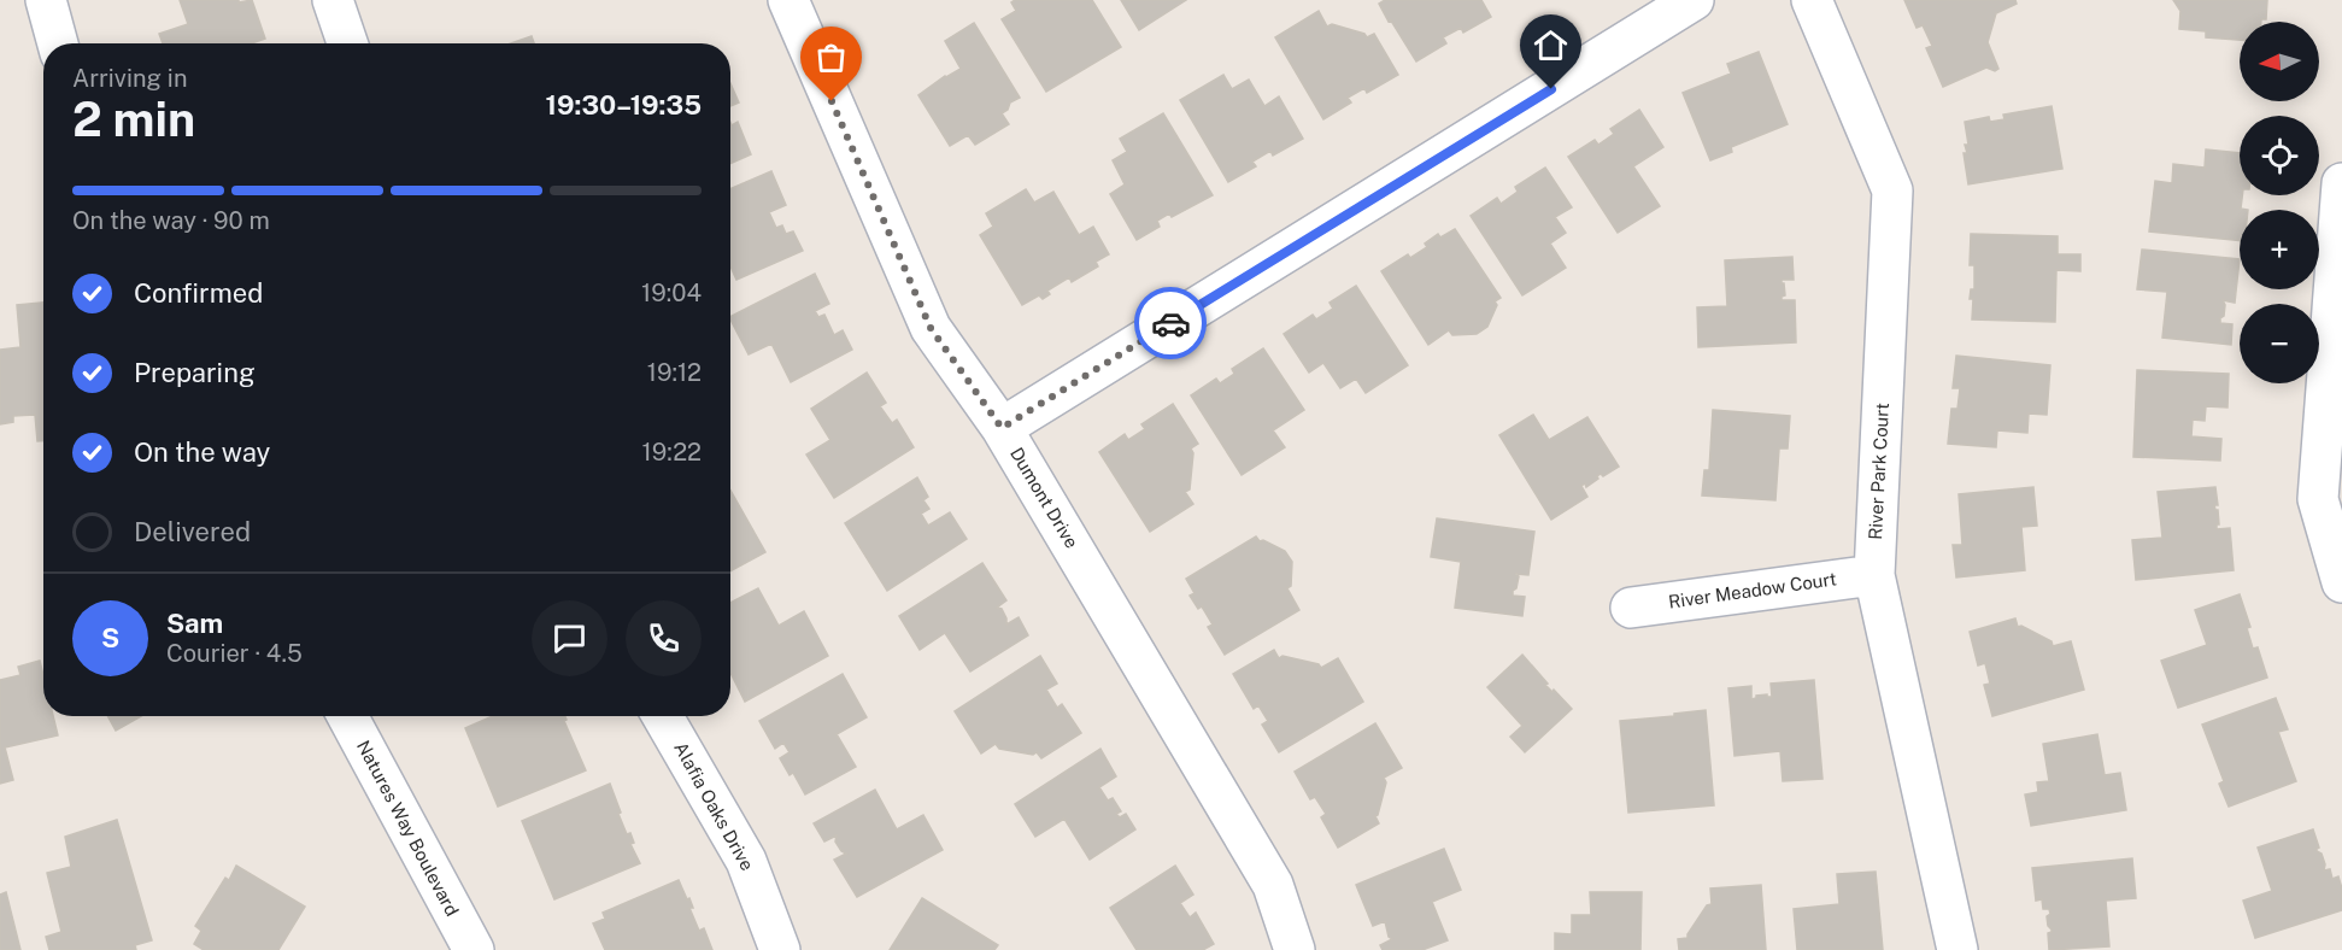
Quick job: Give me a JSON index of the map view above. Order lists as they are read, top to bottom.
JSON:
{
  "streets": {
    "street": [
      "River Park Court",
      "Dumont Drive",
      "River Meadow Court",
      "Alafia Oaks Drive",
      "Natures Way Boulevard"
    ]
  },
  "crossings": [
    ["River Park Court", "River Meadow Court"]
  ],
  "north": "left",
  "page": {
    "map_buttons": ["+", "−"],
    "heading": ["2 min", "Arriving in", "19:30–19:35"],
    "panel": ["Sam", "Courier · 4.5"],
    "bar": "On the way · 90 m",
    "list": [
      ["Confirmed", "19:04"],
      ["Preparing", "19:12"],
      ["On the way", "19:22"],
      "Delivered"
    ],
    "round": "S"
  }
}
